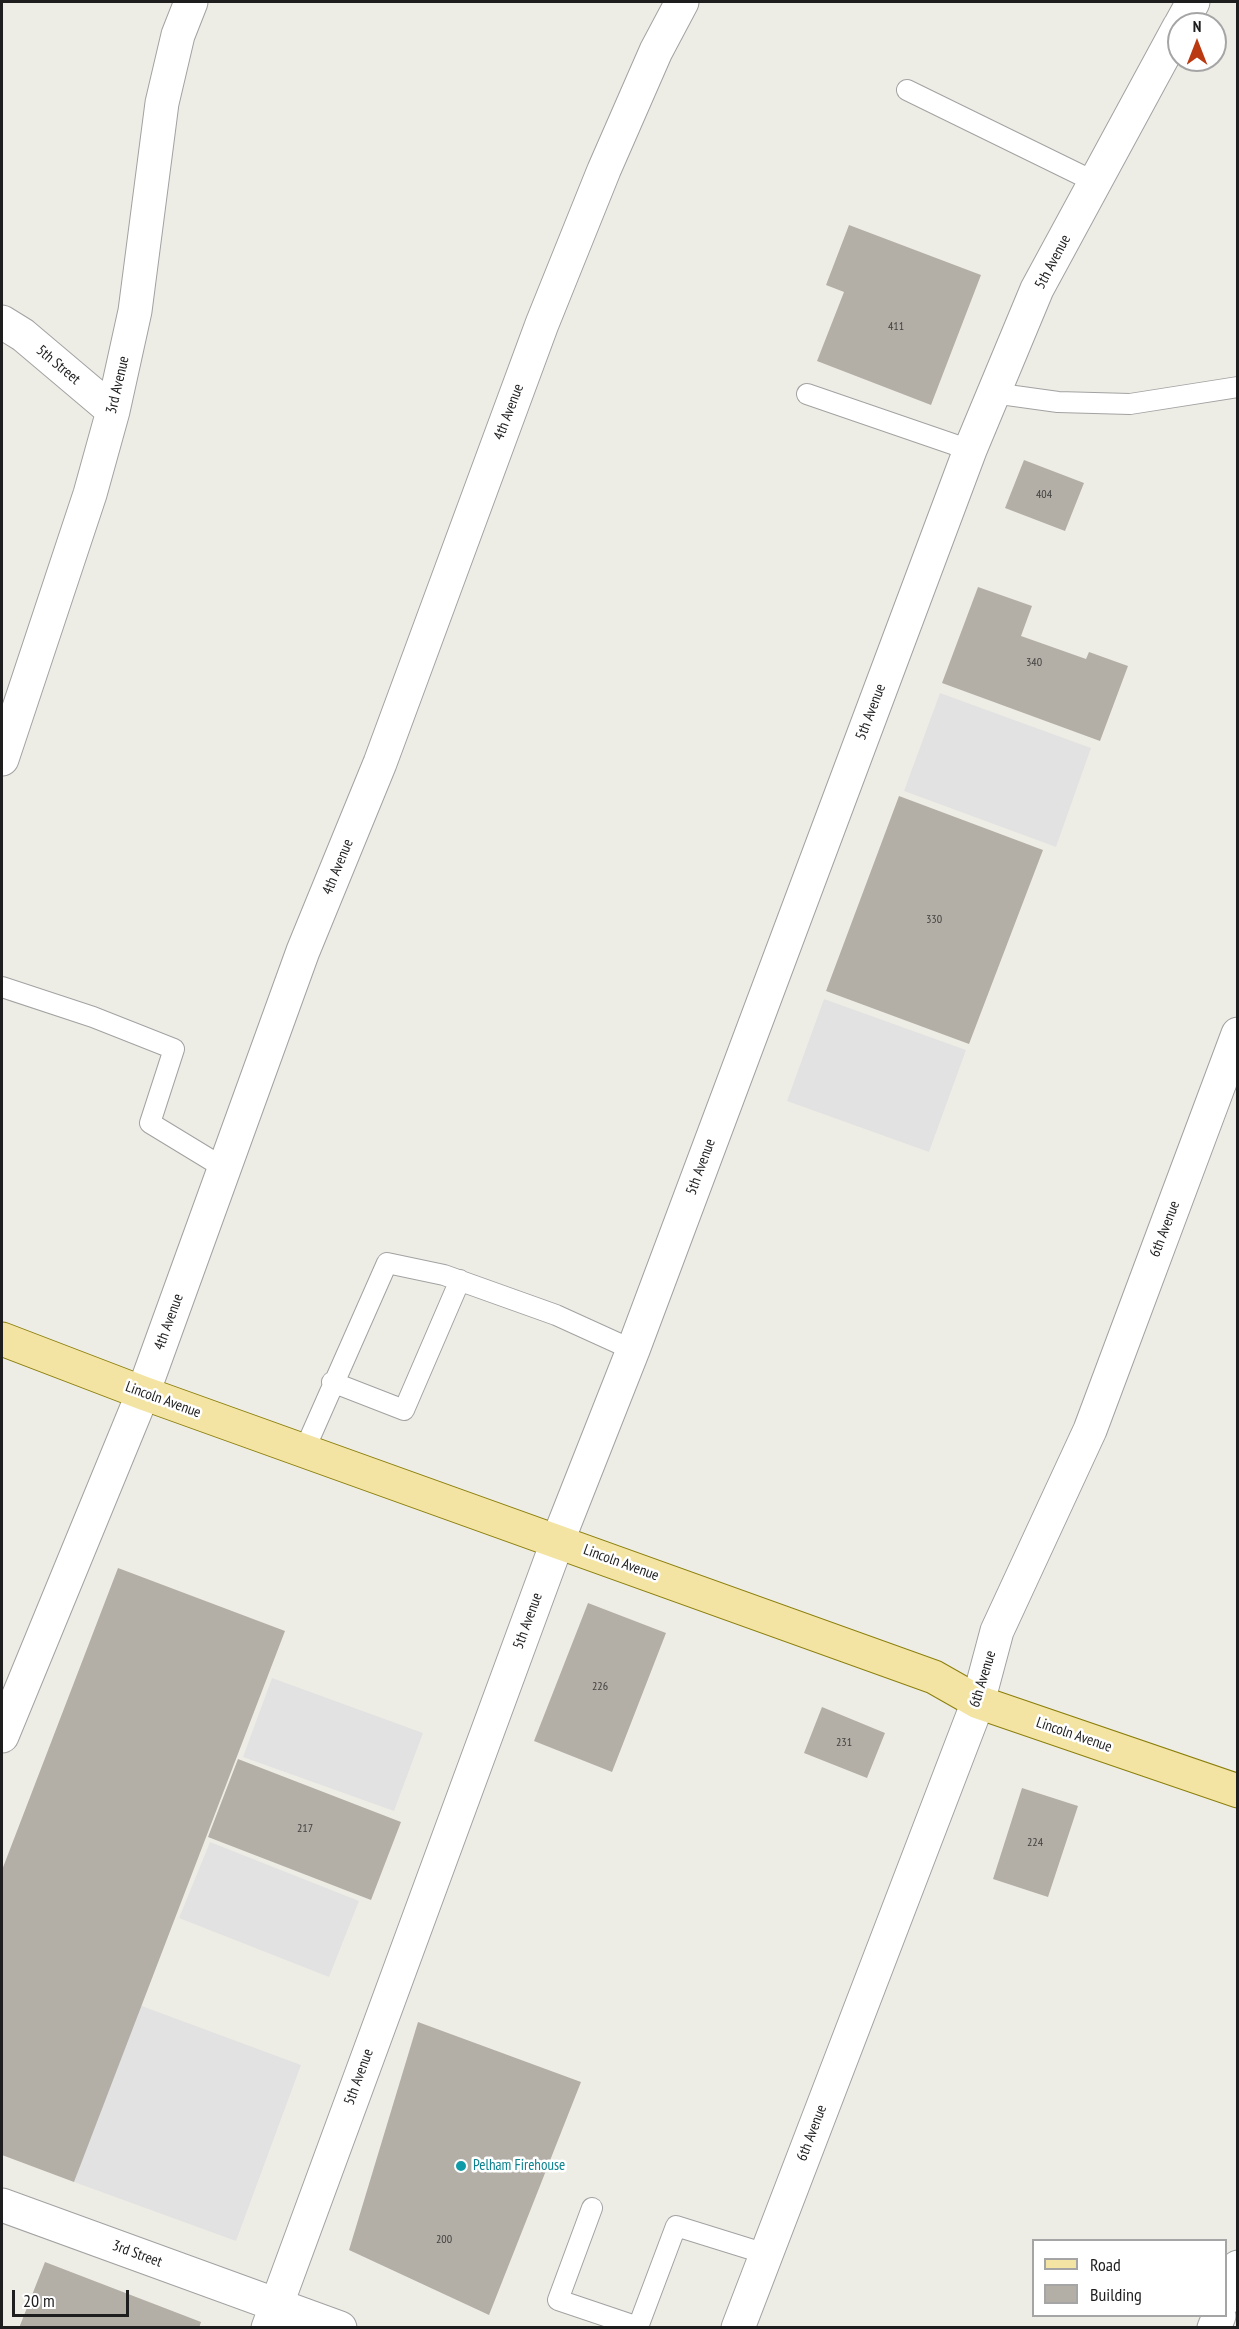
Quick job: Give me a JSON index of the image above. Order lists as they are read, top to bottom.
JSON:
{
  "streets": {
    "main road": ["Lincoln Avenue"],
    "street": [
      "5th Avenue",
      "5th Street",
      "3rd Avenue",
      "4th Avenue",
      "6th Avenue",
      "3rd Street"
    ]
  },
  "crossings": [
    ["5th Avenue", "Lincoln Avenue"],
    ["5th Avenue", "3rd Street"],
    ["5th Street", "3rd Avenue"],
    ["4th Avenue", "Lincoln Avenue"],
    ["6th Avenue", "Lincoln Avenue"]
  ],
  "places": ["Pelham Firehouse"],
  "house_numbers": [
    "411",
    "404",
    "340",
    "330",
    "226",
    "231",
    "217",
    "224",
    "200"
  ],
  "legend": ["Road", "Building"],
  "scale_bar": "20 m",
  "north": "top"
}
